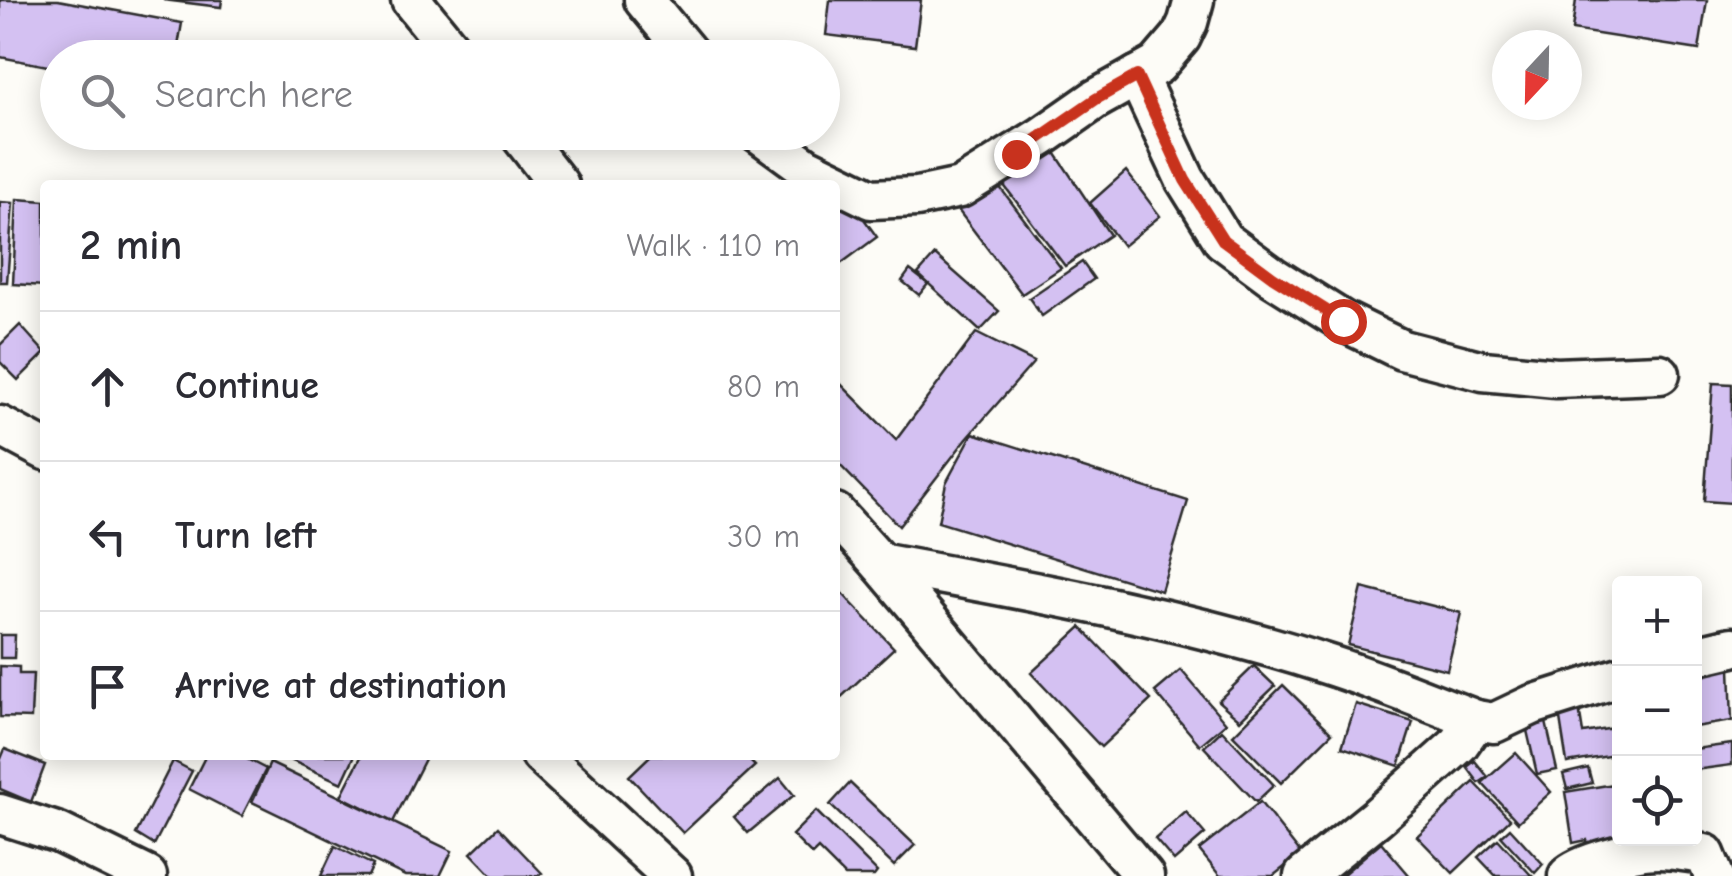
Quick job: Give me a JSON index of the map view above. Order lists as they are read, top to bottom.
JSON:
{
  "north": "bottom",
  "page": {
    "search": "Search here",
    "heading": ["2 min", "Walk · 110 m"],
    "list": [
      ["Continue", "80 m"],
      ["Turn left", "30 m"],
      "Arrive at destination"
    ],
    "map_buttons": ["+", "−"]
  }
}
